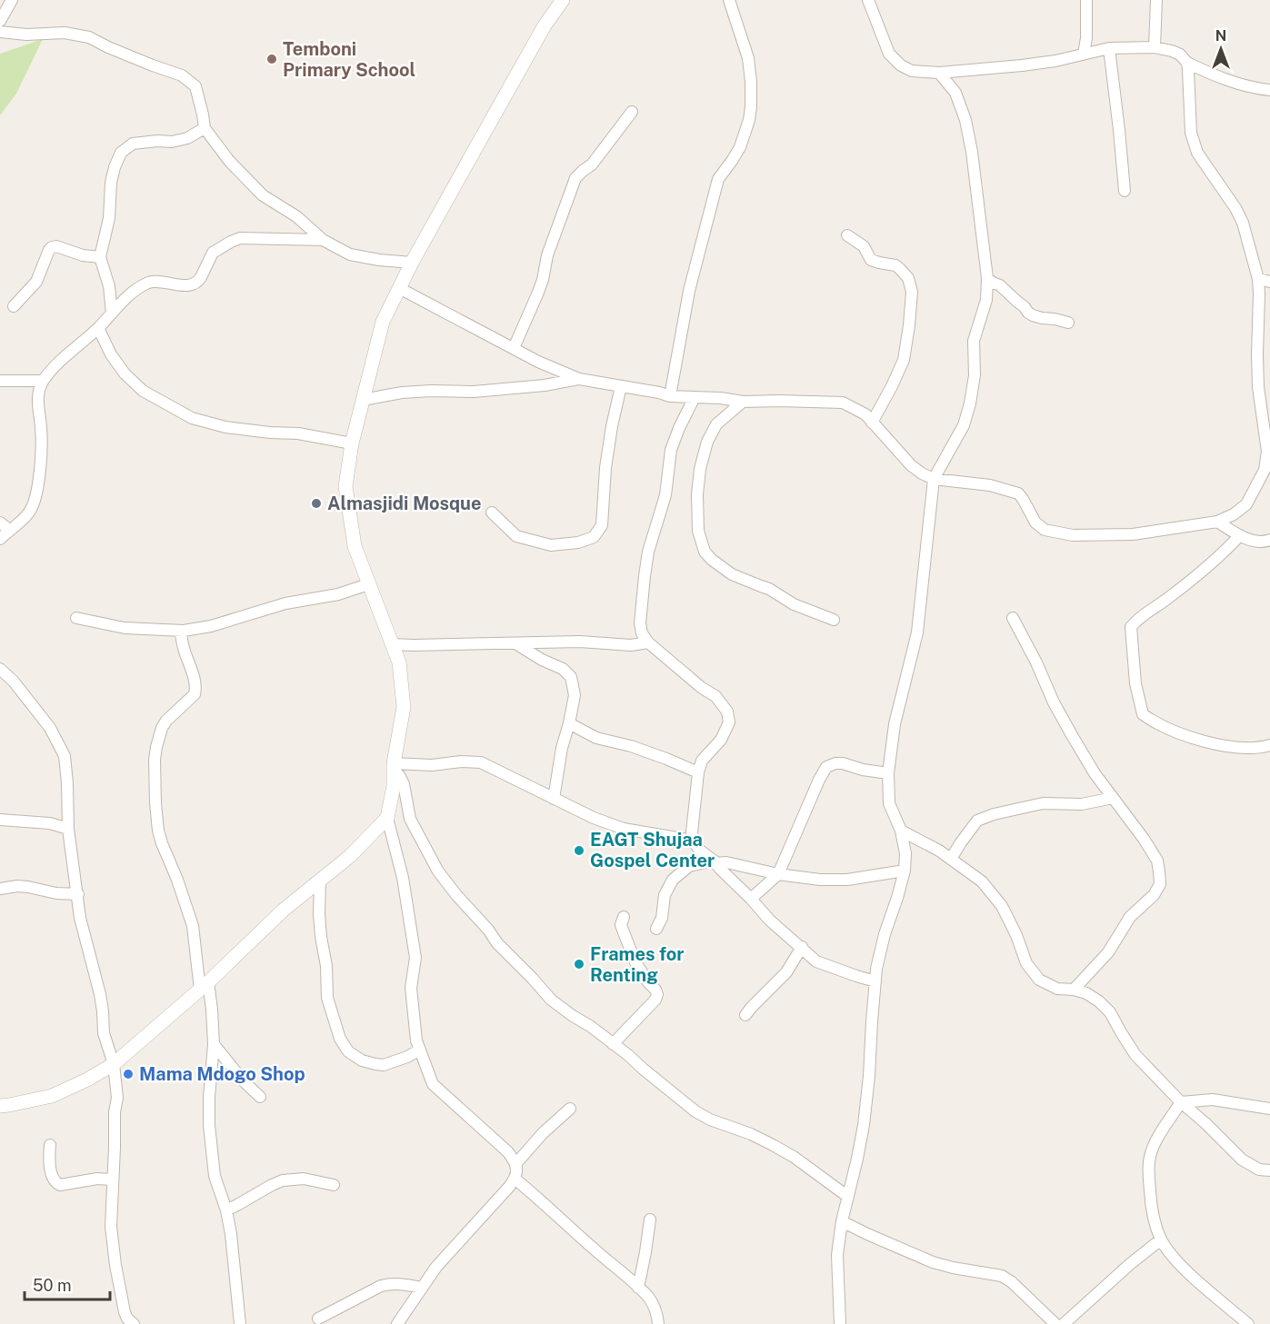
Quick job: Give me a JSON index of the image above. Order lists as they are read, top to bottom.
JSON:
{
  "places": [
    "Temboni Primary School",
    "Almasjidi Mosque",
    "EAGT Shujaa Gospel Center",
    "Frames for Renting",
    "Mama Mdogo Shop"
  ],
  "scale_bar": "50 m",
  "north": "top"
}
